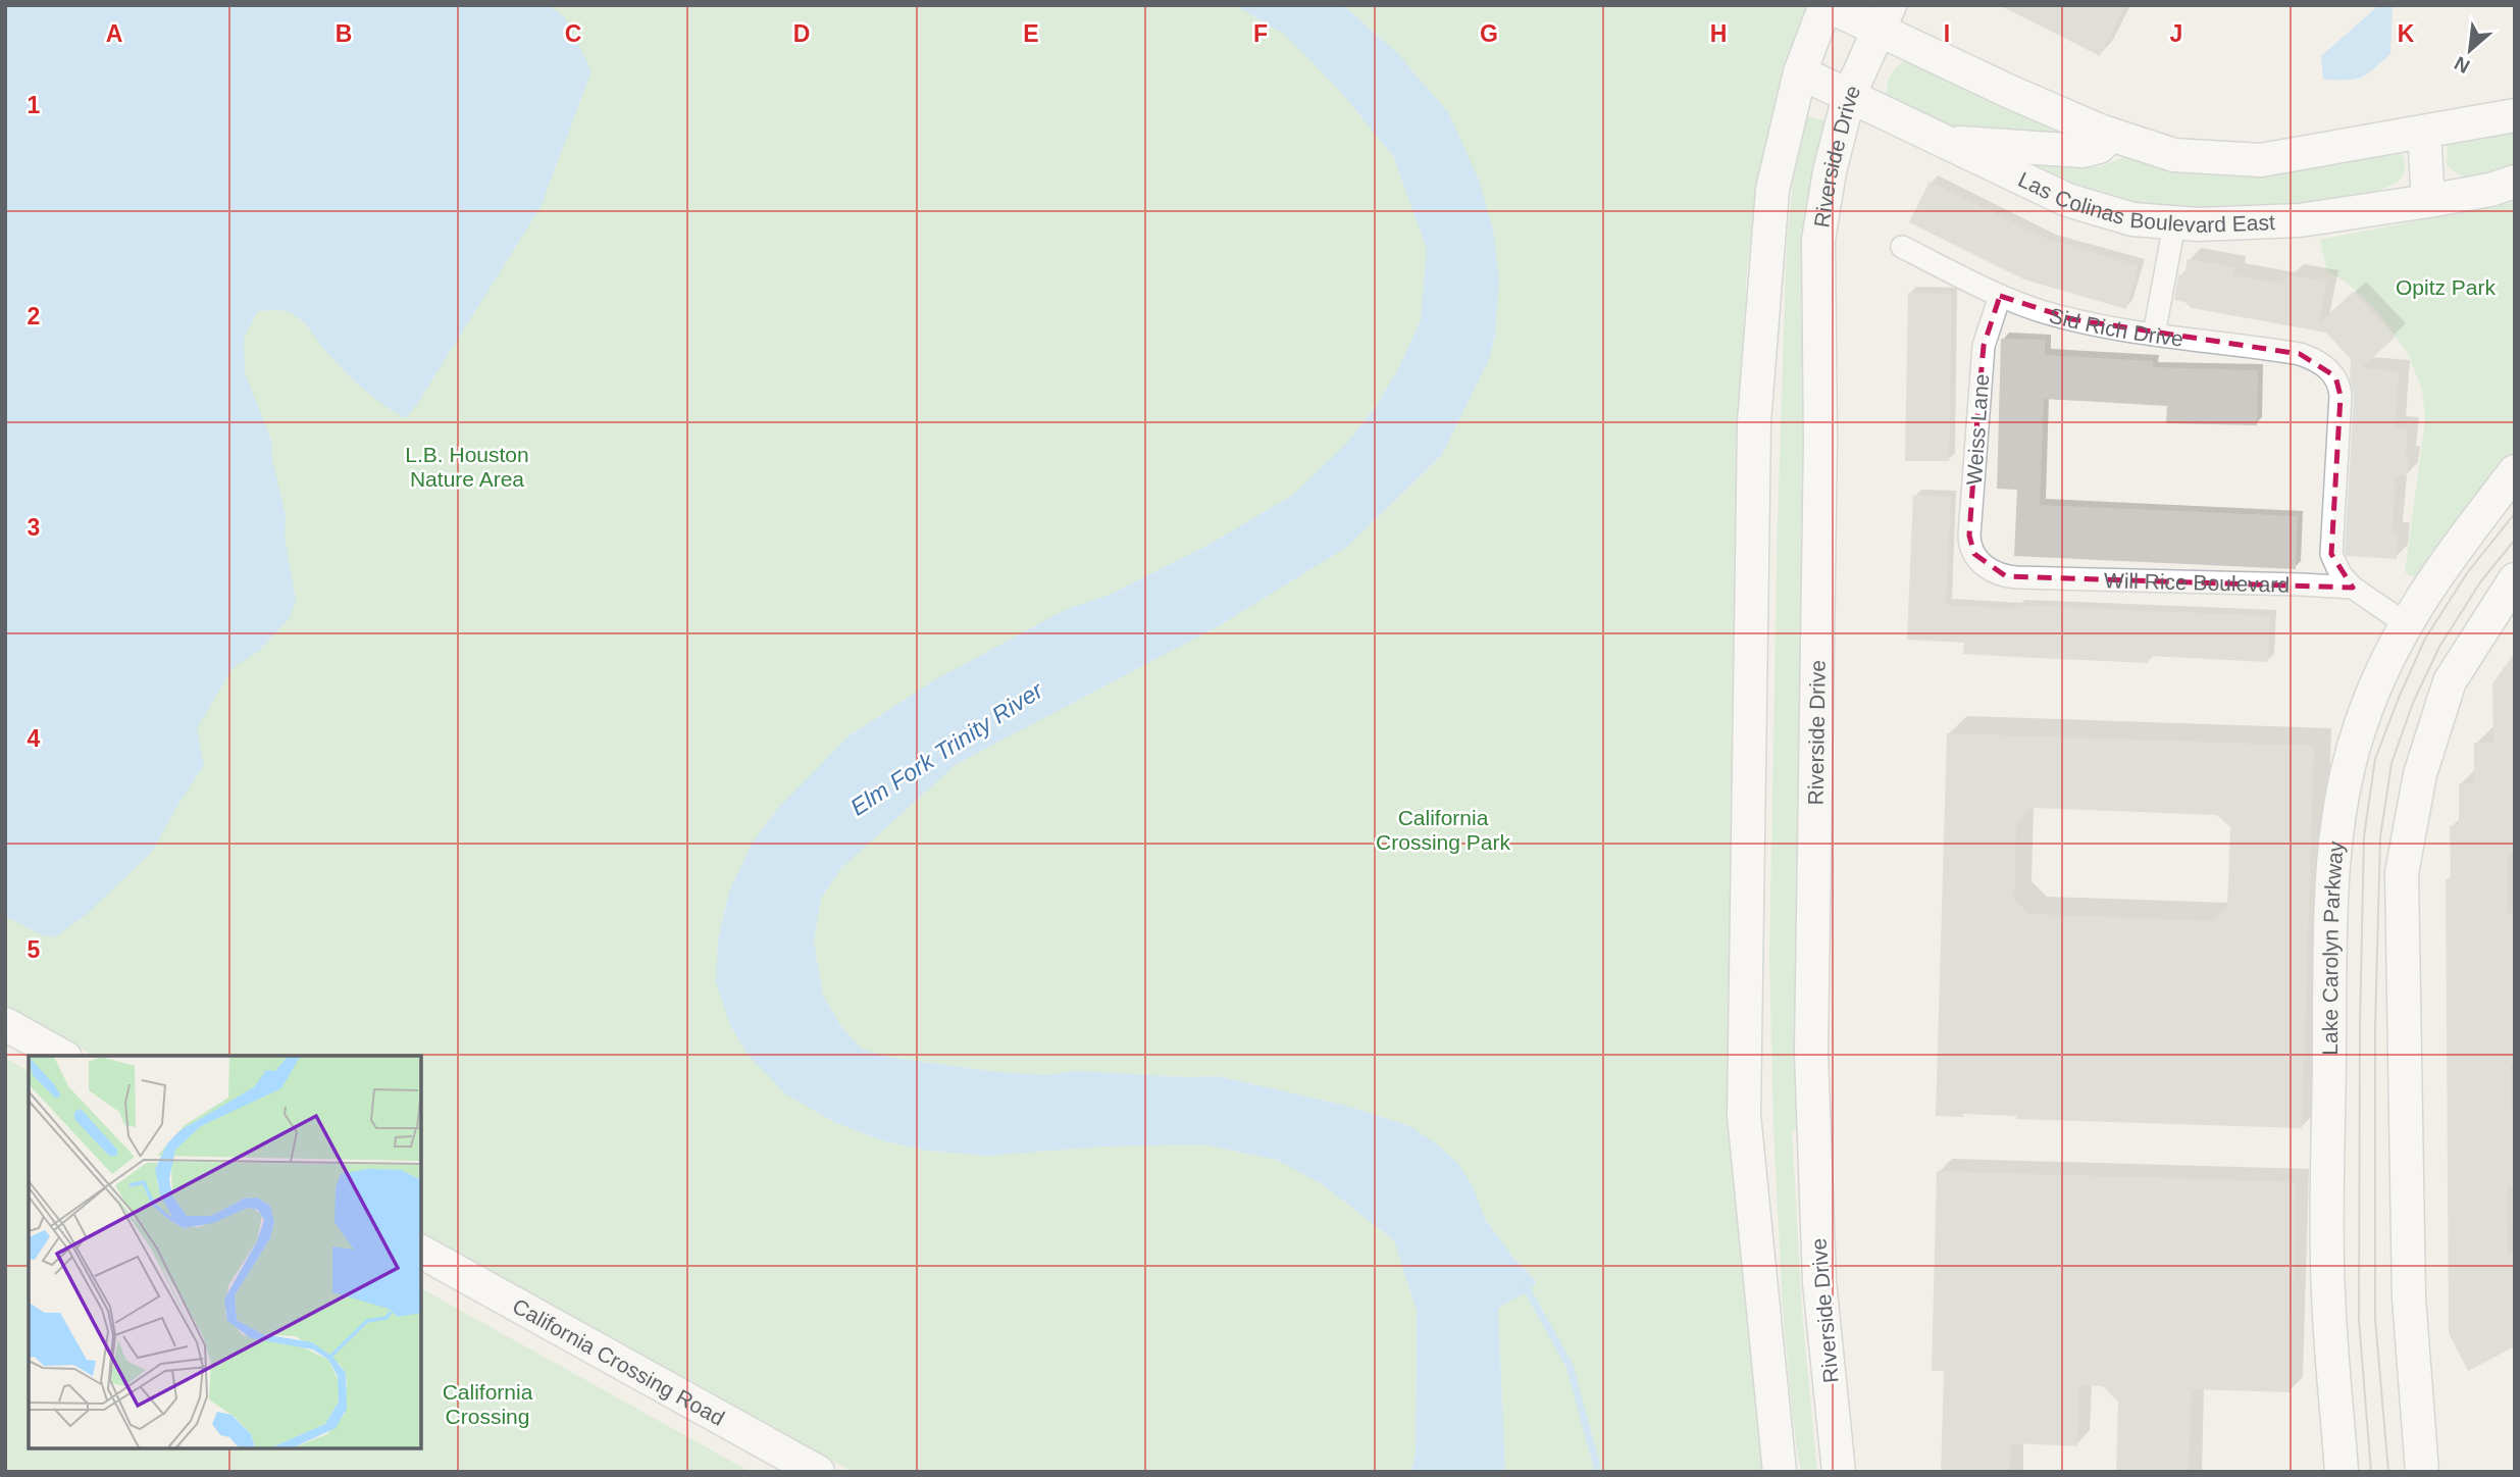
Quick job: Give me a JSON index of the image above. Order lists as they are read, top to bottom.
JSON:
{
  "streets": {
    "main road": [
      "Riverside Drive",
      "Las Colinas Boulevard East",
      "Lake Carolyn Parkway",
      "California Crossing Road"
    ],
    "street": ["Sid Rich Drive", "Weiss Lane", "Will Rice Boulevard"]
  },
  "crossings": [
    ["Riverside Drive", "Las Colinas Boulevard East"],
    ["Sid Rich Drive", "Weiss Lane"],
    ["Sid Rich Drive", "Will Rice Boulevard"],
    ["Weiss Lane", "Will Rice Boulevard"]
  ],
  "water": ["Elm Fork Trinity River"],
  "parks": [
    "Opitz Park",
    "L.B. Houston Nature Area",
    "California Crossing Park",
    "California Crossing"
  ],
  "north": "bottom left",
  "grid": {
    "columns": [
      "A",
      "B",
      "C",
      "D",
      "E",
      "F",
      "G",
      "H",
      "I",
      "J",
      "K"
    ],
    "rows": [
      "1",
      "2",
      "3",
      "4",
      "5"
    ]
  }
}
